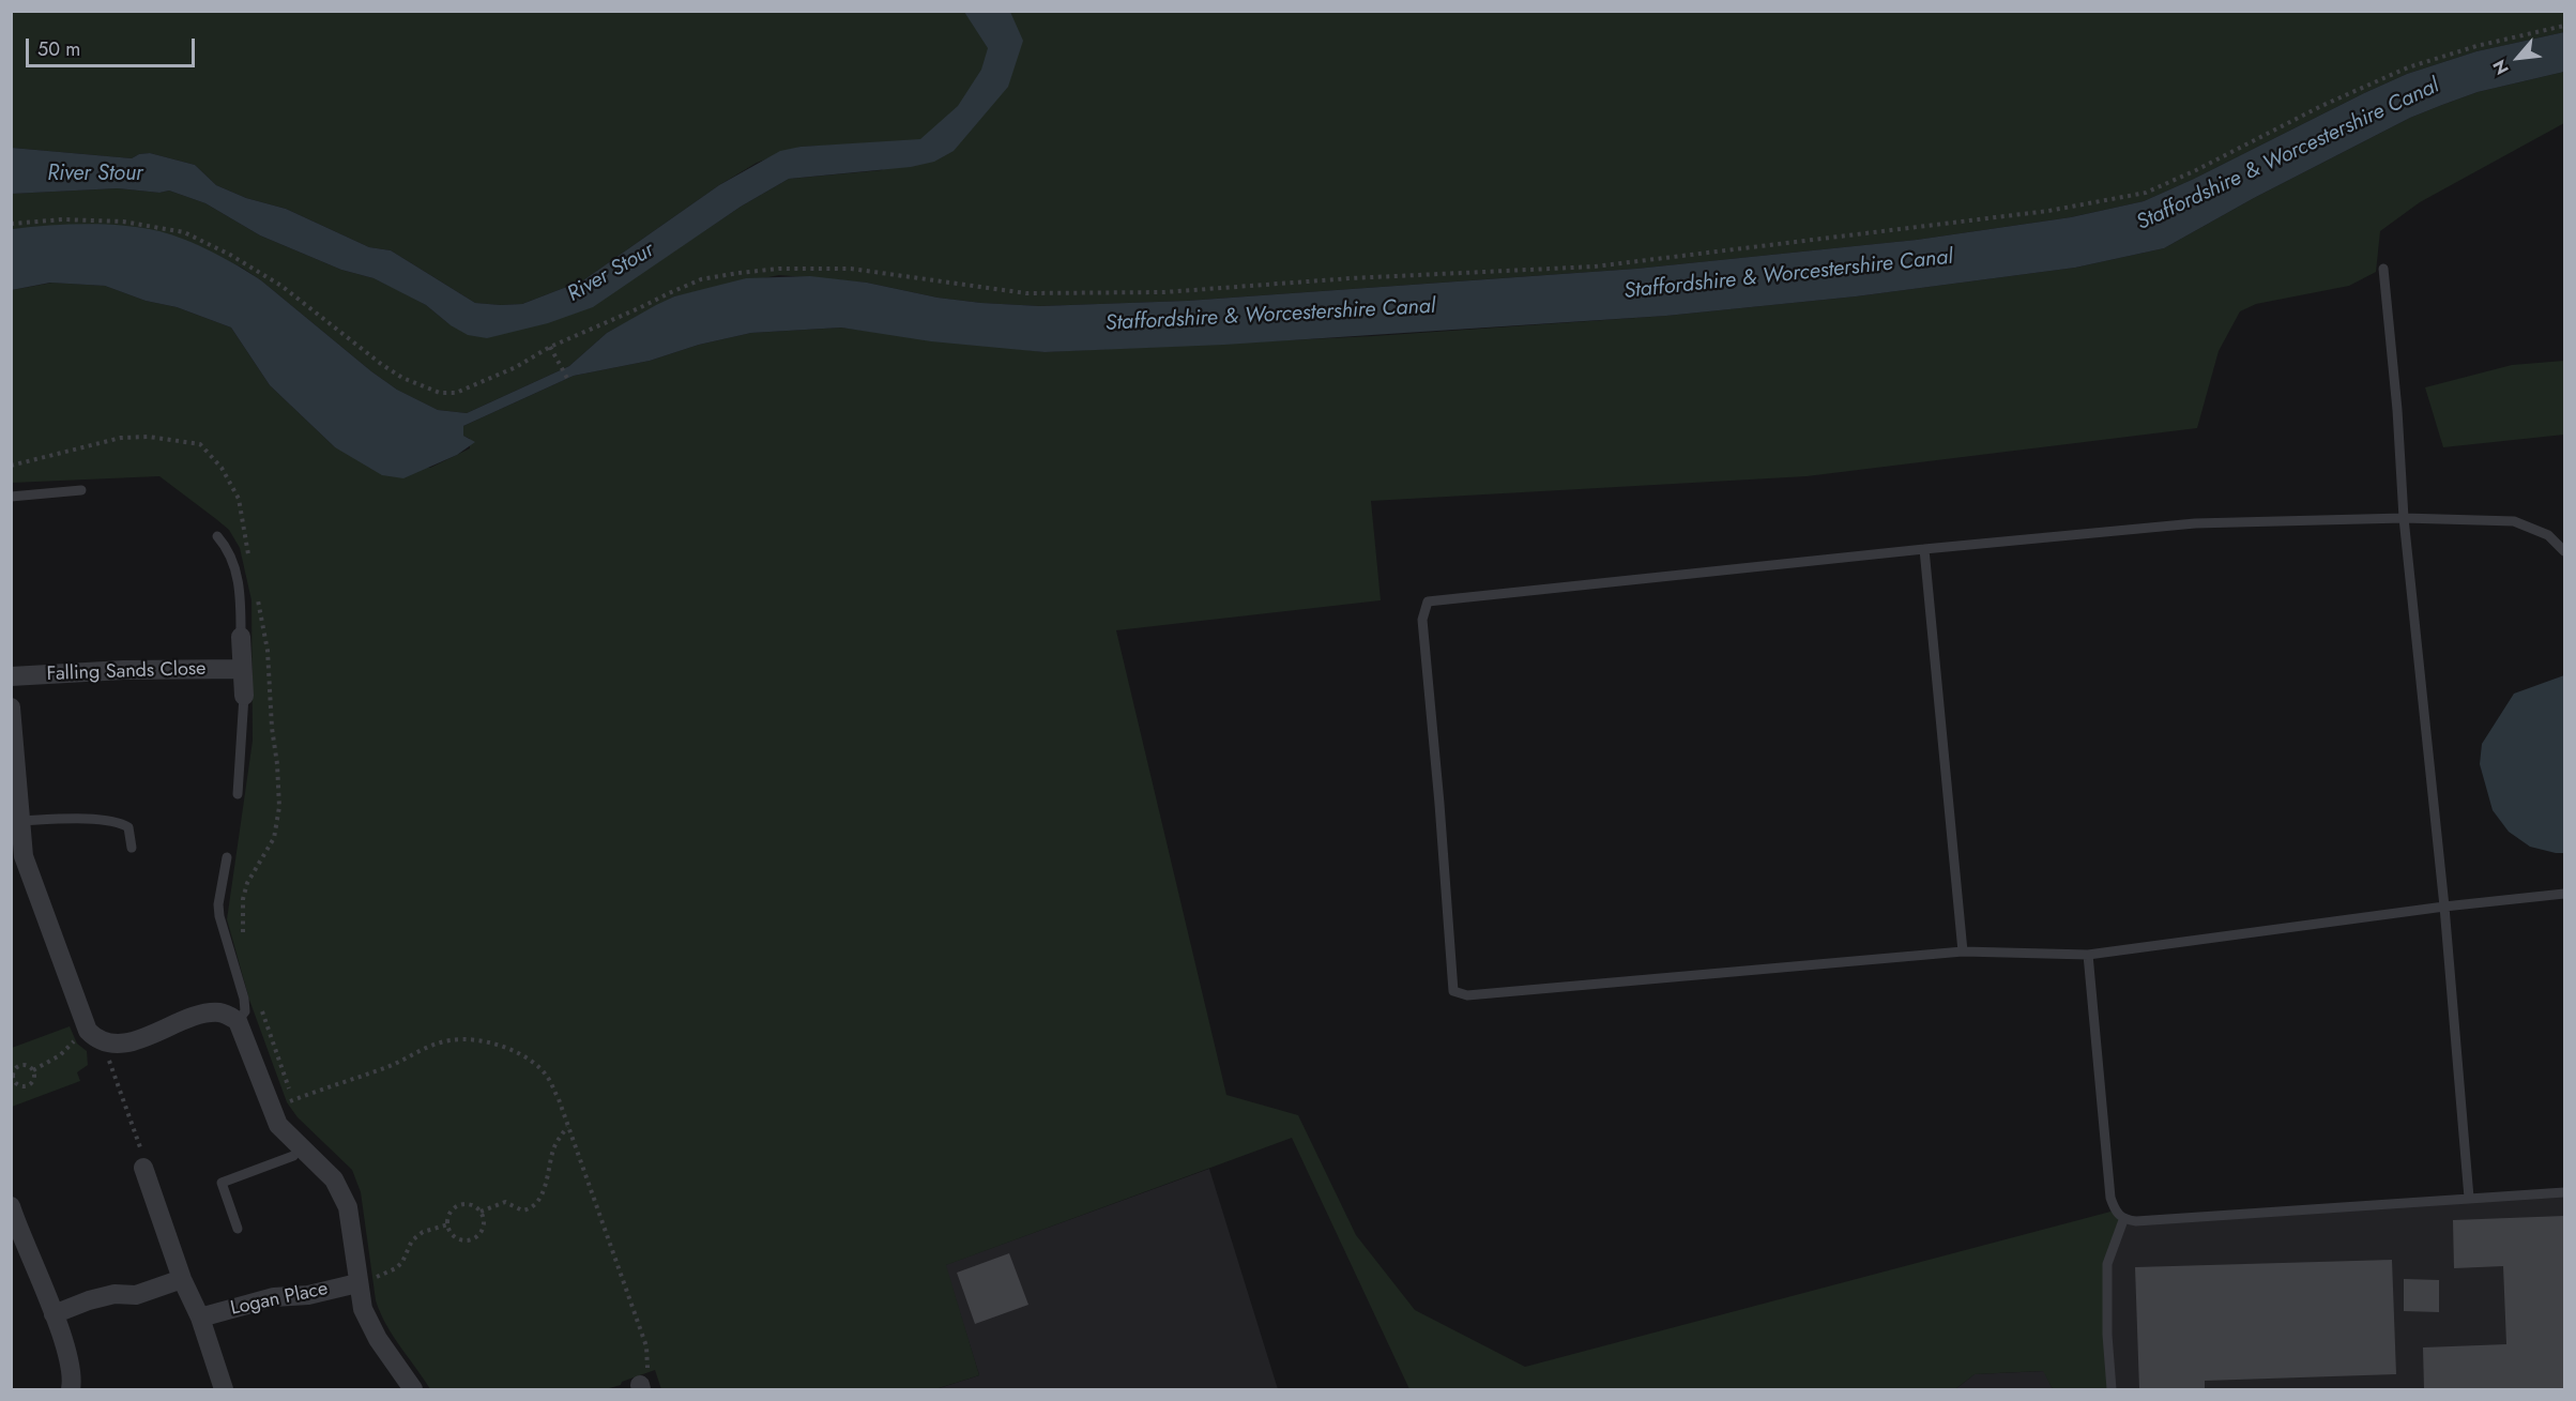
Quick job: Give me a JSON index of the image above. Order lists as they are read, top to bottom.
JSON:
{
  "streets": {
    "street": ["Falling Sands Close", "Logan Place"]
  },
  "water": ["Staffordshire & Worcestershire Canal", "River Stour"],
  "scale_bar": "50 m",
  "north": "bottom left"
}
